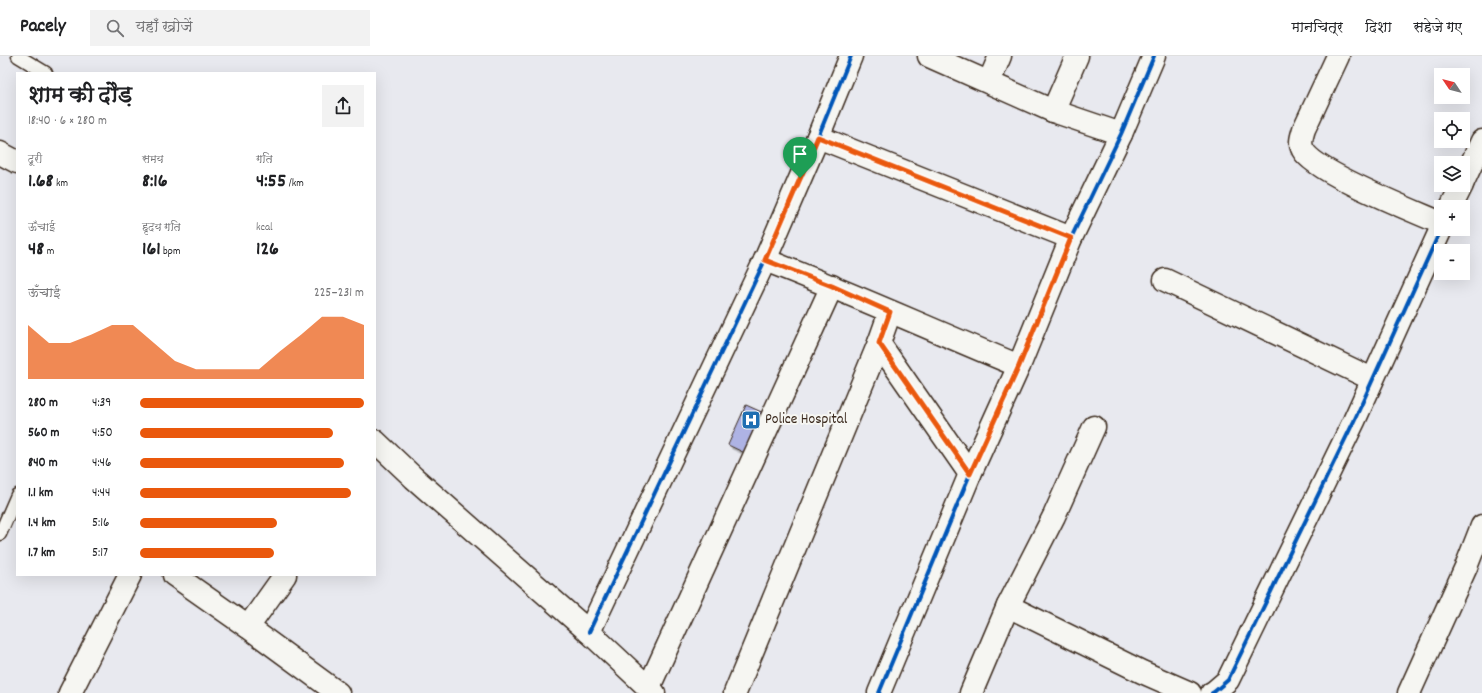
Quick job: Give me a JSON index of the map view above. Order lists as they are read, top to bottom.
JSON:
{
  "places": {
    "hospital": ["Police Hospital"]
  },
  "north": "top left",
  "page": {
    "header": "Pacely",
    "search": "यहाँ खोजें",
    "nav": ["मानचित्र", "दिशा", "सहेजे गए"],
    "map_buttons": ["+", "−"],
    "heading": ["शाम की दौड़", "18:40 · 6 × 280 m"],
    "stats": [
      ["दूरी", "1.68 km"],
      ["समय", "8:16"],
      ["गति", "4:55 /km"],
      ["ऊँचाई", "48 m"],
      ["हृदय गति", "161 bpm"],
      ["kcal", "126"]
    ],
    "chart": ["ऊँचाई", "225–231 m"],
    "list": [
      {
        "name": "280 m",
        "note": "4:39"
      },
      {
        "name": "560 m",
        "note": "4:50"
      },
      {
        "name": "840 m",
        "note": "4:46"
      },
      {
        "name": "1.1 km",
        "note": "4:44"
      },
      {
        "name": "1.4 km",
        "note": "5:16"
      },
      {
        "name": "1.7 km",
        "note": "5:17"
      }
    ]
  }
}
